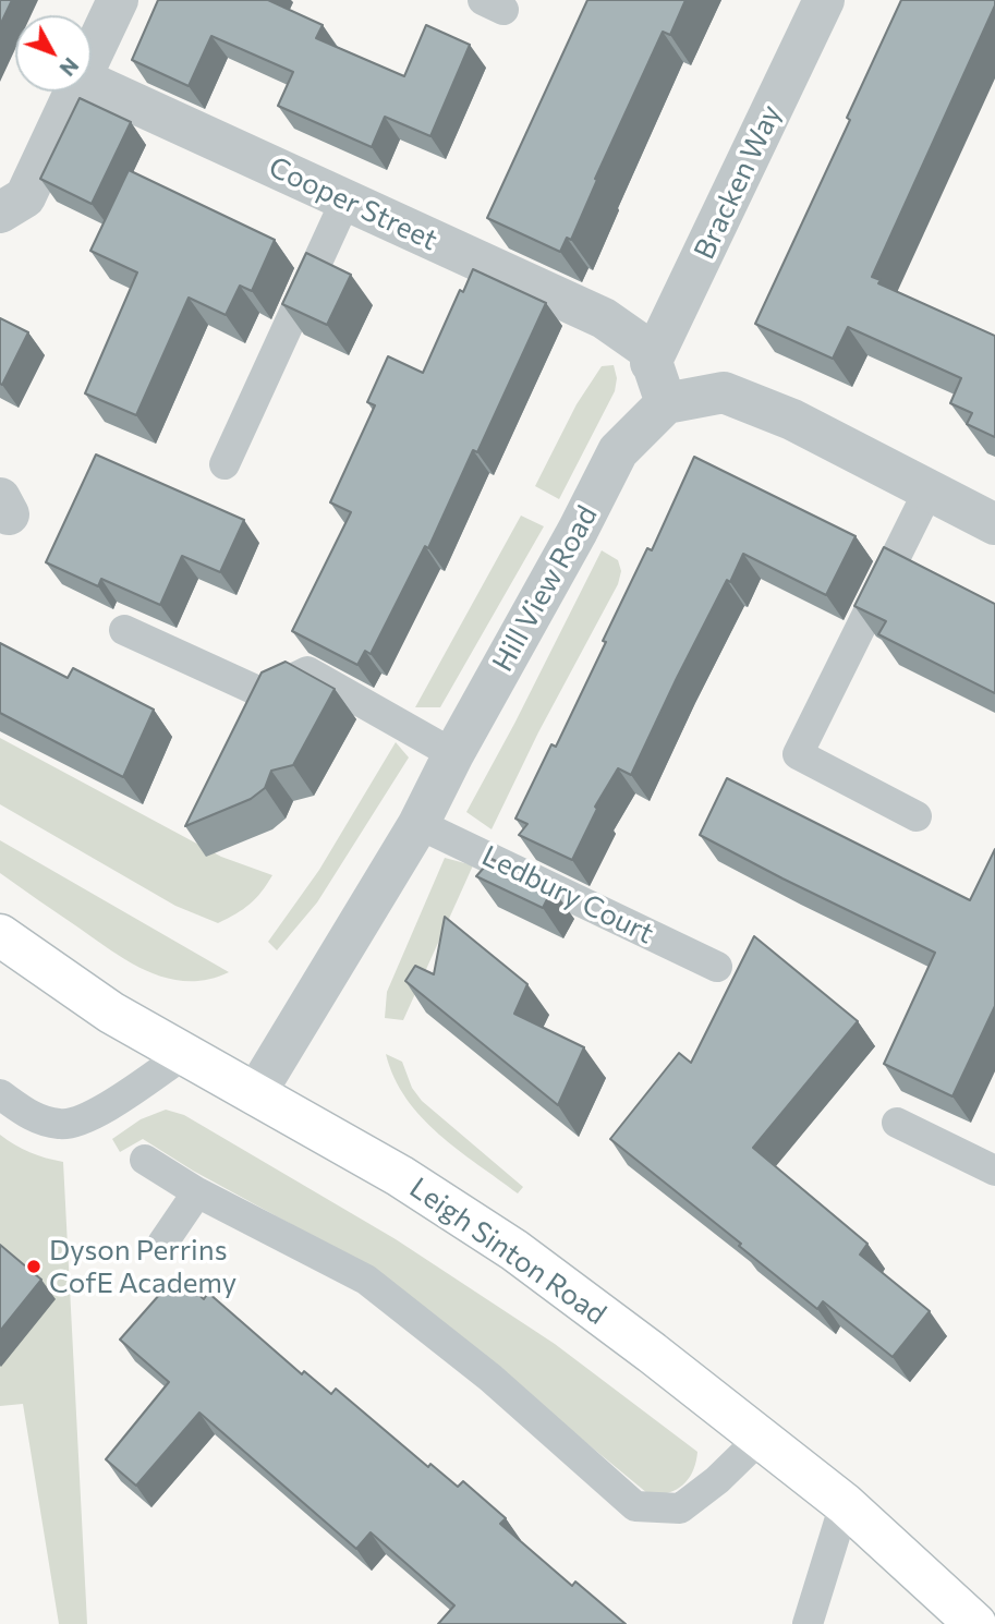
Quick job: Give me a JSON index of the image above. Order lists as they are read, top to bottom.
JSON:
{
  "streets": {
    "main road": ["Leigh Sinton Road"],
    "street": ["Bracken Way", "Cooper Street", "Hill View Road"],
    "lane": ["Ledbury Court"]
  },
  "crossings": [
    ["Bracken Way", "Cooper Street"],
    ["Cooper Street", "Hill View Road"],
    ["Hill View Road", "Ledbury Court"],
    ["Hill View Road", "Leigh Sinton Road"]
  ],
  "places": ["Dyson Perrins CofE Academy"],
  "north": "bottom right"
}
